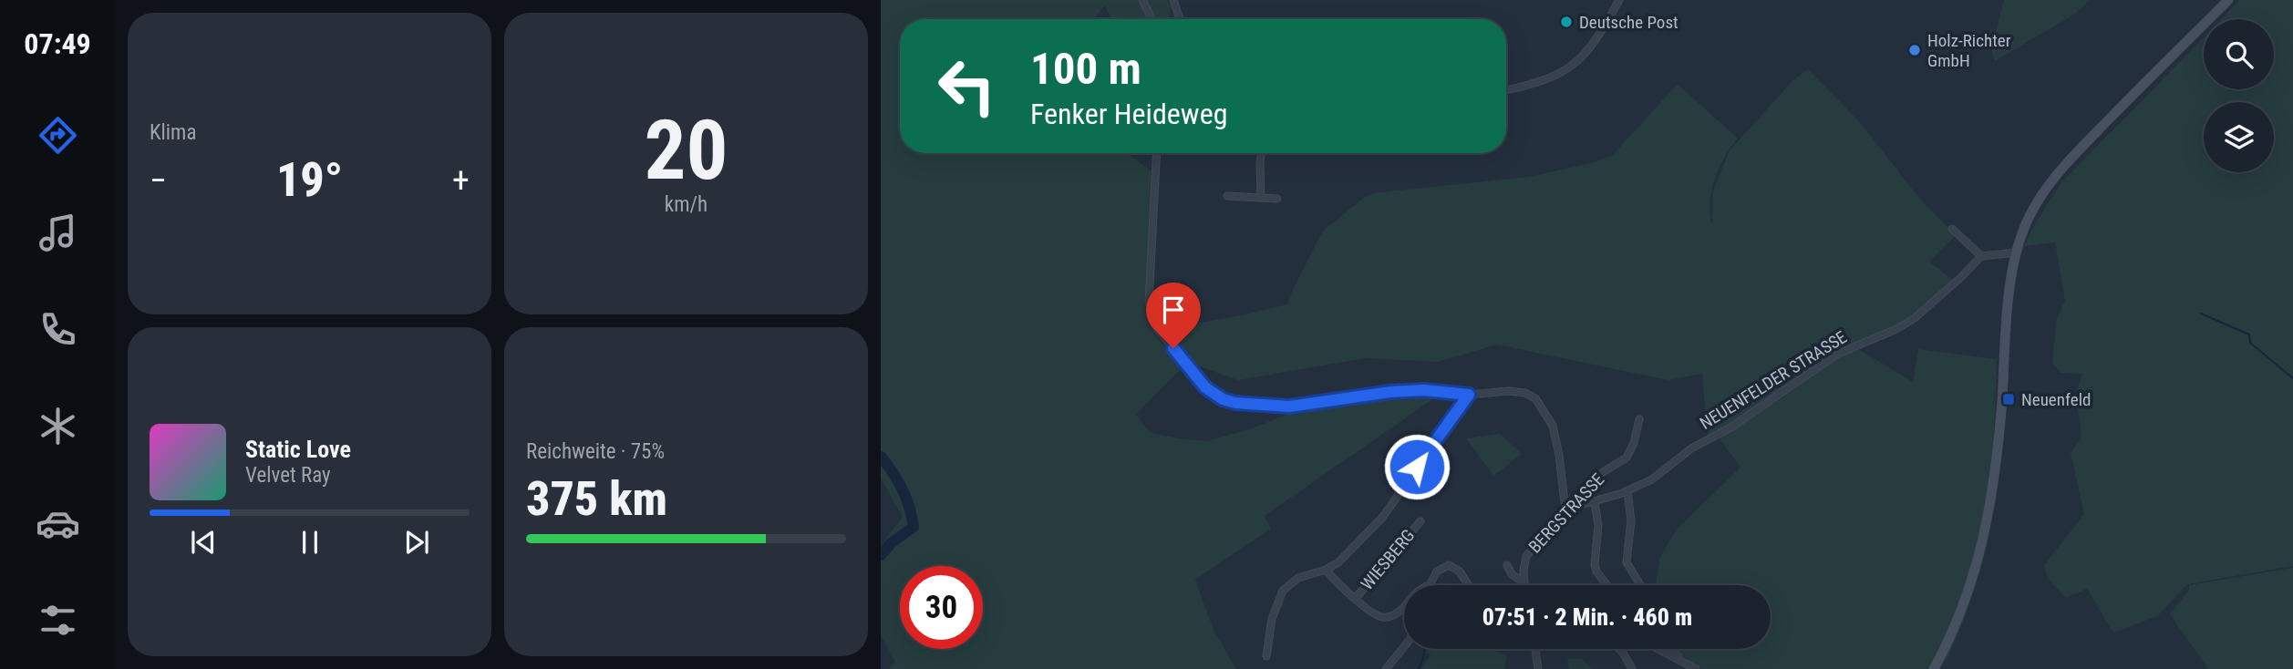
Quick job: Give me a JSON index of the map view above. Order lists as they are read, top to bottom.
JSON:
{
  "streets": {
    "street": ["NEUENFELDER STRASSE", "BERGSTRASSE", "WIESBERG"]
  },
  "crossings": [
    ["NEUENFELDER STRASSE", "BERGSTRASSE"]
  ],
  "places": {
    "other": ["Deutsche Post", "Holz-Richter GmbH"],
    "transit": ["Neuenfeld"]
  },
  "page": {
    "tabs": "07:49",
    "tile": [
      "Klima",
      ["20", "km/h"],
      ["Reichweite · 75%", "375 km"]
    ],
    "turn": ["100 m", "Fenker Heideweg"],
    "heat": ["−", "19°", "+"],
    "song": ["Static Love", "Velvet Ray"],
    "limit": "30",
    "trip": "07:51 · 2 Min. · 460 m"
  }
}
